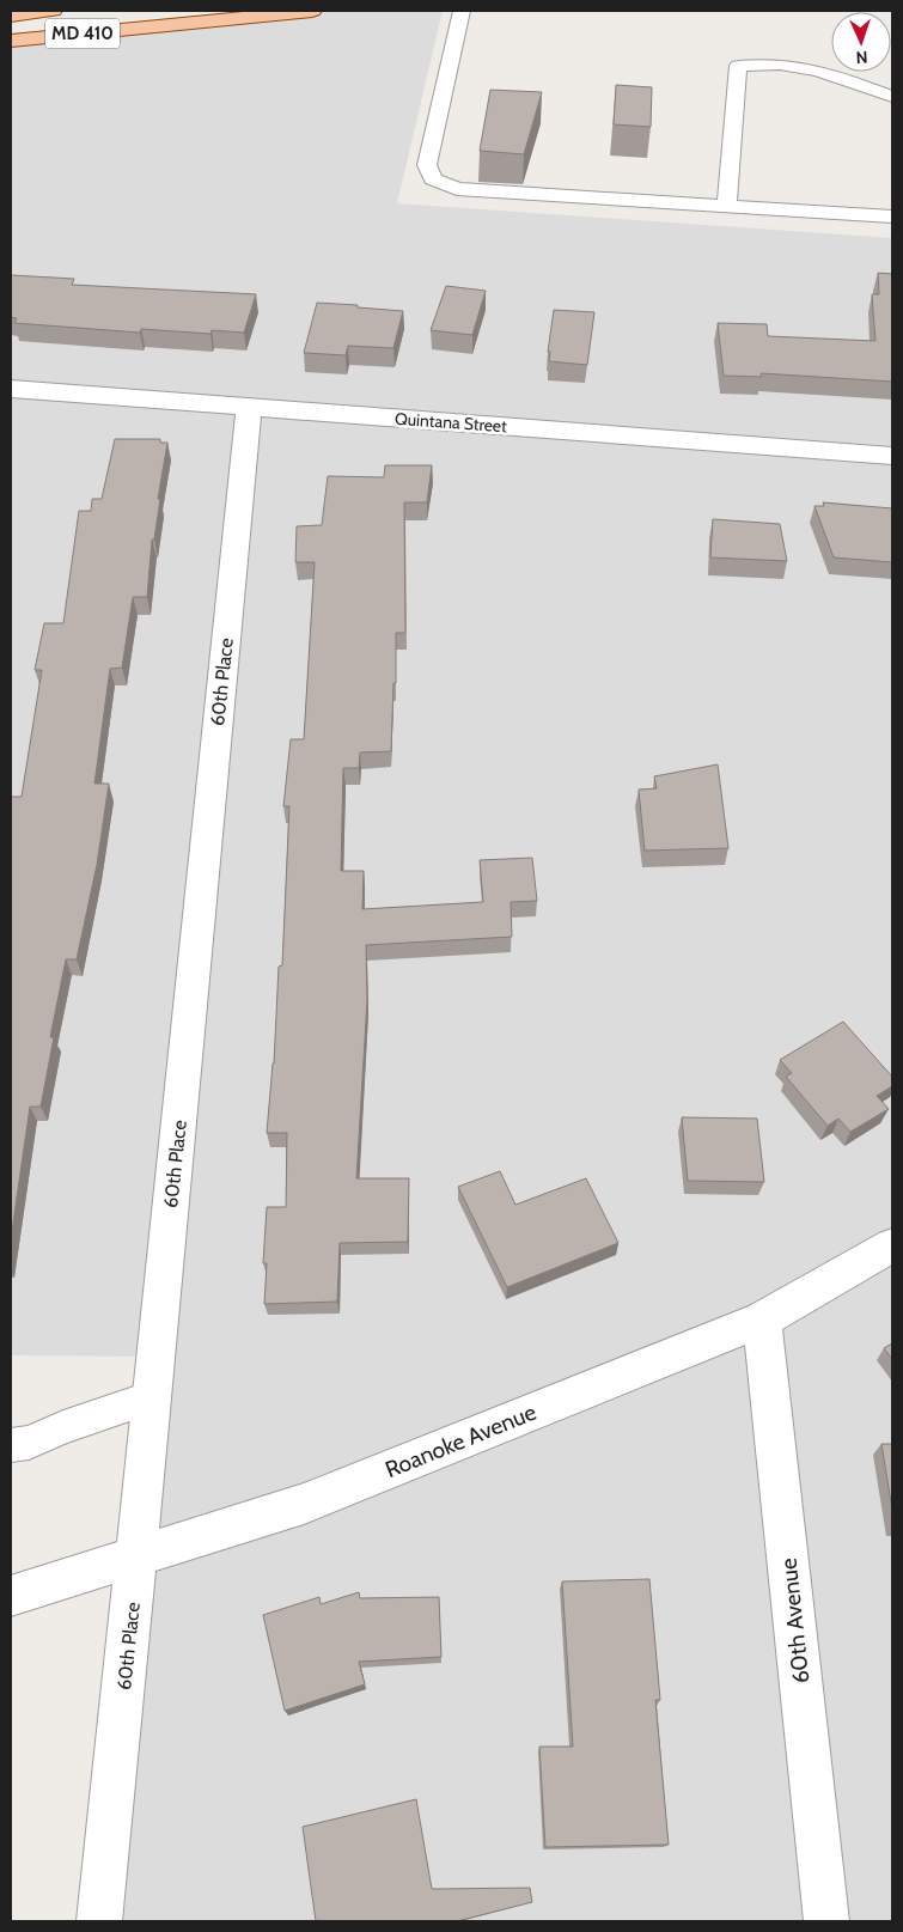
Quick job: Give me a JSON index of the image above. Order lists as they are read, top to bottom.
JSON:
{
  "streets": {
    "main road": ["MD 410"],
    "street": [
      "Quintana Street",
      "60th Place",
      "Roanoke Avenue",
      "60th Avenue"
    ]
  },
  "crossings": [
    ["Quintana Street", "60th Place"],
    ["60th Place", "Roanoke Avenue"],
    ["Roanoke Avenue", "60th Avenue"]
  ],
  "north": "bottom"
}
